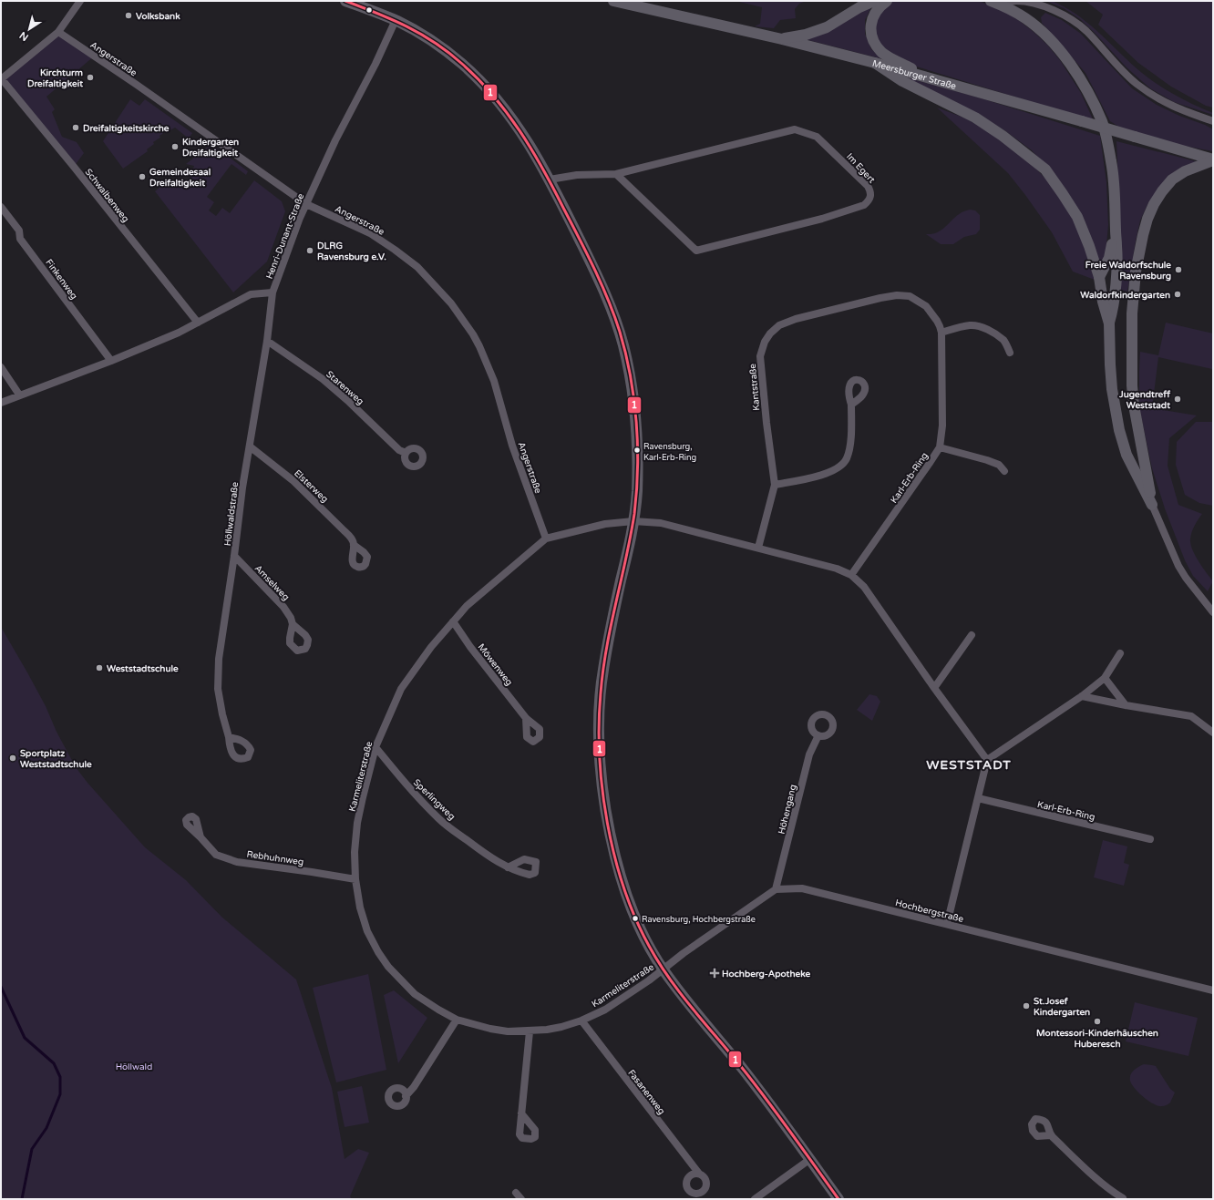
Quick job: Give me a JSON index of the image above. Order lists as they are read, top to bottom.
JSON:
{
  "streets": {
    "street": [
      "Angerstraße",
      "Meersburger Straße",
      "Im Egert",
      "Schwalbenweg",
      "Henri-Dunant-Straße",
      "Finkenweg",
      "Starenweg",
      "Kantstraße",
      "Karl-Erb-Ring",
      "Elsterweg",
      "Höllwaldstraße",
      "Amselweg",
      "Möwenweg",
      "Karmeliterstraße",
      "Sperlingweg",
      "Höhengang",
      "Rebhuhnweg",
      "Hochbergstraße",
      "Fasanenweg"
    ]
  },
  "crossings": [
    ["Angerstraße", "Henri-Dunant-Straße"],
    ["Angerstraße", "Karmeliterstraße"],
    ["Schwalbenweg", "Henri-Dunant-Straße"],
    ["Henri-Dunant-Straße", "Finkenweg"],
    ["Henri-Dunant-Straße", "Höllwaldstraße"],
    ["Starenweg", "Höllwaldstraße"],
    ["Kantstraße", "Karl-Erb-Ring"],
    ["Elsterweg", "Höllwaldstraße"],
    ["Höllwaldstraße", "Amselweg"],
    ["Möwenweg", "Karmeliterstraße"],
    ["Karmeliterstraße", "Sperlingweg"],
    ["Karmeliterstraße", "Rebhuhnweg"],
    ["Karmeliterstraße", "Fasanenweg"],
    ["Höhengang", "Hochbergstraße"]
  ],
  "districts": ["WESTSTADT"],
  "parks": ["Höllwald"],
  "places": {
    "other": [
      "Volksbank",
      "Kirchturm Dreifaltigkeit",
      "Dreifaltigkeitskirche",
      "Kindergarten Dreifaltigkeit",
      "Gemeindesaal Dreifaltigkeit",
      "DLRG Ravensburg e.V.",
      "Freie Waldorfschule Ravensburg",
      "Waldorfkindergarten",
      "Jugendtreff Weststadt",
      "Ravensburg, Karl-Erb-Ring",
      "Weststadtschule",
      "Sportplatz Weststadtschule",
      "Ravensburg, Hochbergstraße",
      "St.Josef Kindergarten",
      "Montessori-Kinderhäuschen Huberesch"
    ],
    "health": ["Hochberg-Apotheke"]
  },
  "lines": ["transit line 1"],
  "north": "bottom left"
}
